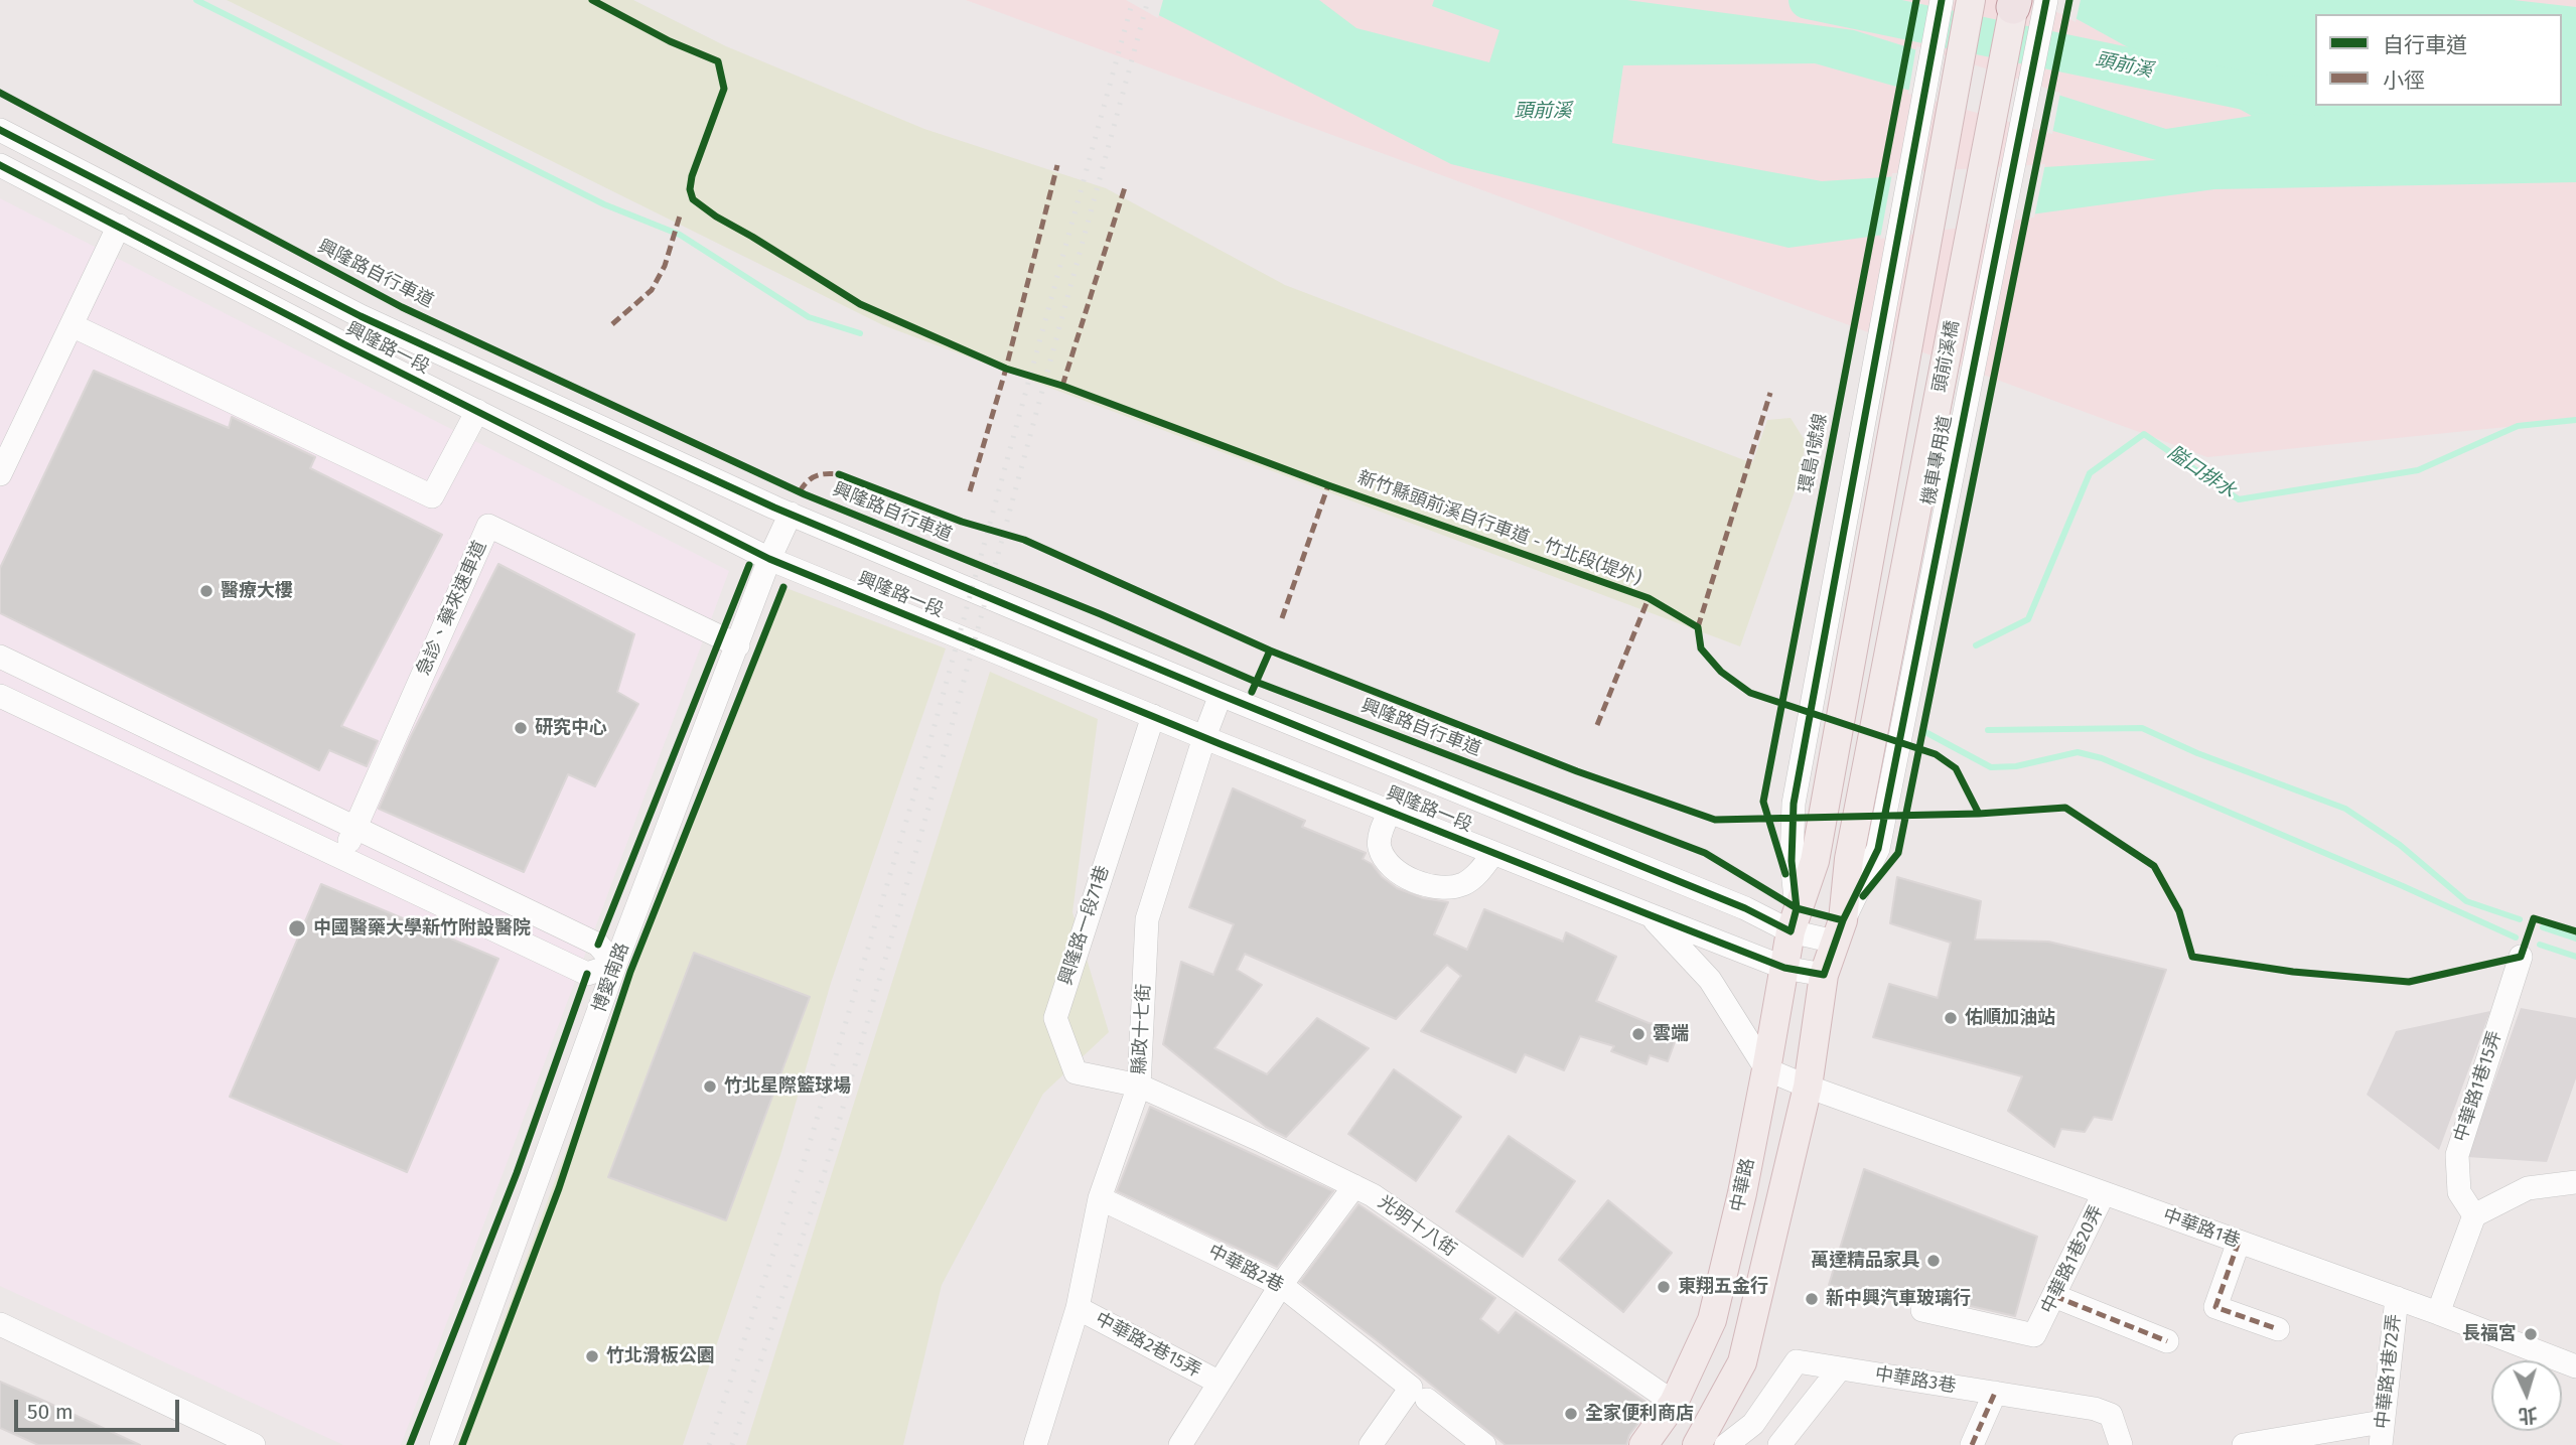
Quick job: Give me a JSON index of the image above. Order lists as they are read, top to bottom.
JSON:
{
  "streets": {
    "main road": ["頭前溪橋", "中華路"],
    "street": [
      "興隆路一段",
      "機車專用道",
      "急診、藥來速車道",
      "興隆路一段71巷",
      "博愛南路",
      "縣政十七街",
      "中華路1巷15弄",
      "光明十八街",
      "中華路1巷",
      "中華路1巷20弄",
      "中華路2巷",
      "中華路2巷15弄",
      "中華路1巷72弄",
      "中華路3巷"
    ],
    "cycle path": ["興隆路自行車道", "環島1號線", "新竹縣頭前溪自行車道 - 竹北段(堤外)"]
  },
  "crossings": [
    ["興隆路一段", "頭前溪橋"],
    ["興隆路一段", "機車專用道"],
    ["興隆路一段", "興隆路一段71巷"],
    ["興隆路一段", "博愛南路"],
    ["興隆路一段", "縣政十七街"],
    ["興隆路一段", "中華路"],
    ["頭前溪橋", "機車專用道"],
    ["急診、藥來速車道", "博愛南路"],
    ["興隆路一段71巷", "縣政十七街"],
    ["興隆路一段71巷", "光明十八街"],
    ["縣政十七街", "光明十八街"],
    ["縣政十七街", "中華路2巷"],
    ["縣政十七街", "中華路2巷15弄"],
    ["中華路", "光明十八街"],
    ["中華路", "中華路1巷"],
    ["光明十八街", "中華路2巷15弄"],
    ["中華路1巷", "中華路1巷20弄"],
    ["中華路1巷", "中華路1巷72弄"],
    ["中華路2巷", "中華路2巷15弄"]
  ],
  "water": ["頭前溪", "隘口排水"],
  "places": [
    "醫療大樓",
    "研究中心",
    "中國醫藥大學新竹附設醫院",
    "佑順加油站",
    "雲端",
    "竹北星際籃球場",
    "萬達精品家具",
    "東翔五金行",
    "新中興汽車玻璃行",
    "長福宮",
    "竹北滑板公園",
    "全家便利商店"
  ],
  "legend": ["自行車道", "小徑"],
  "scale_bar": "50 m",
  "north": "bottom"
}
